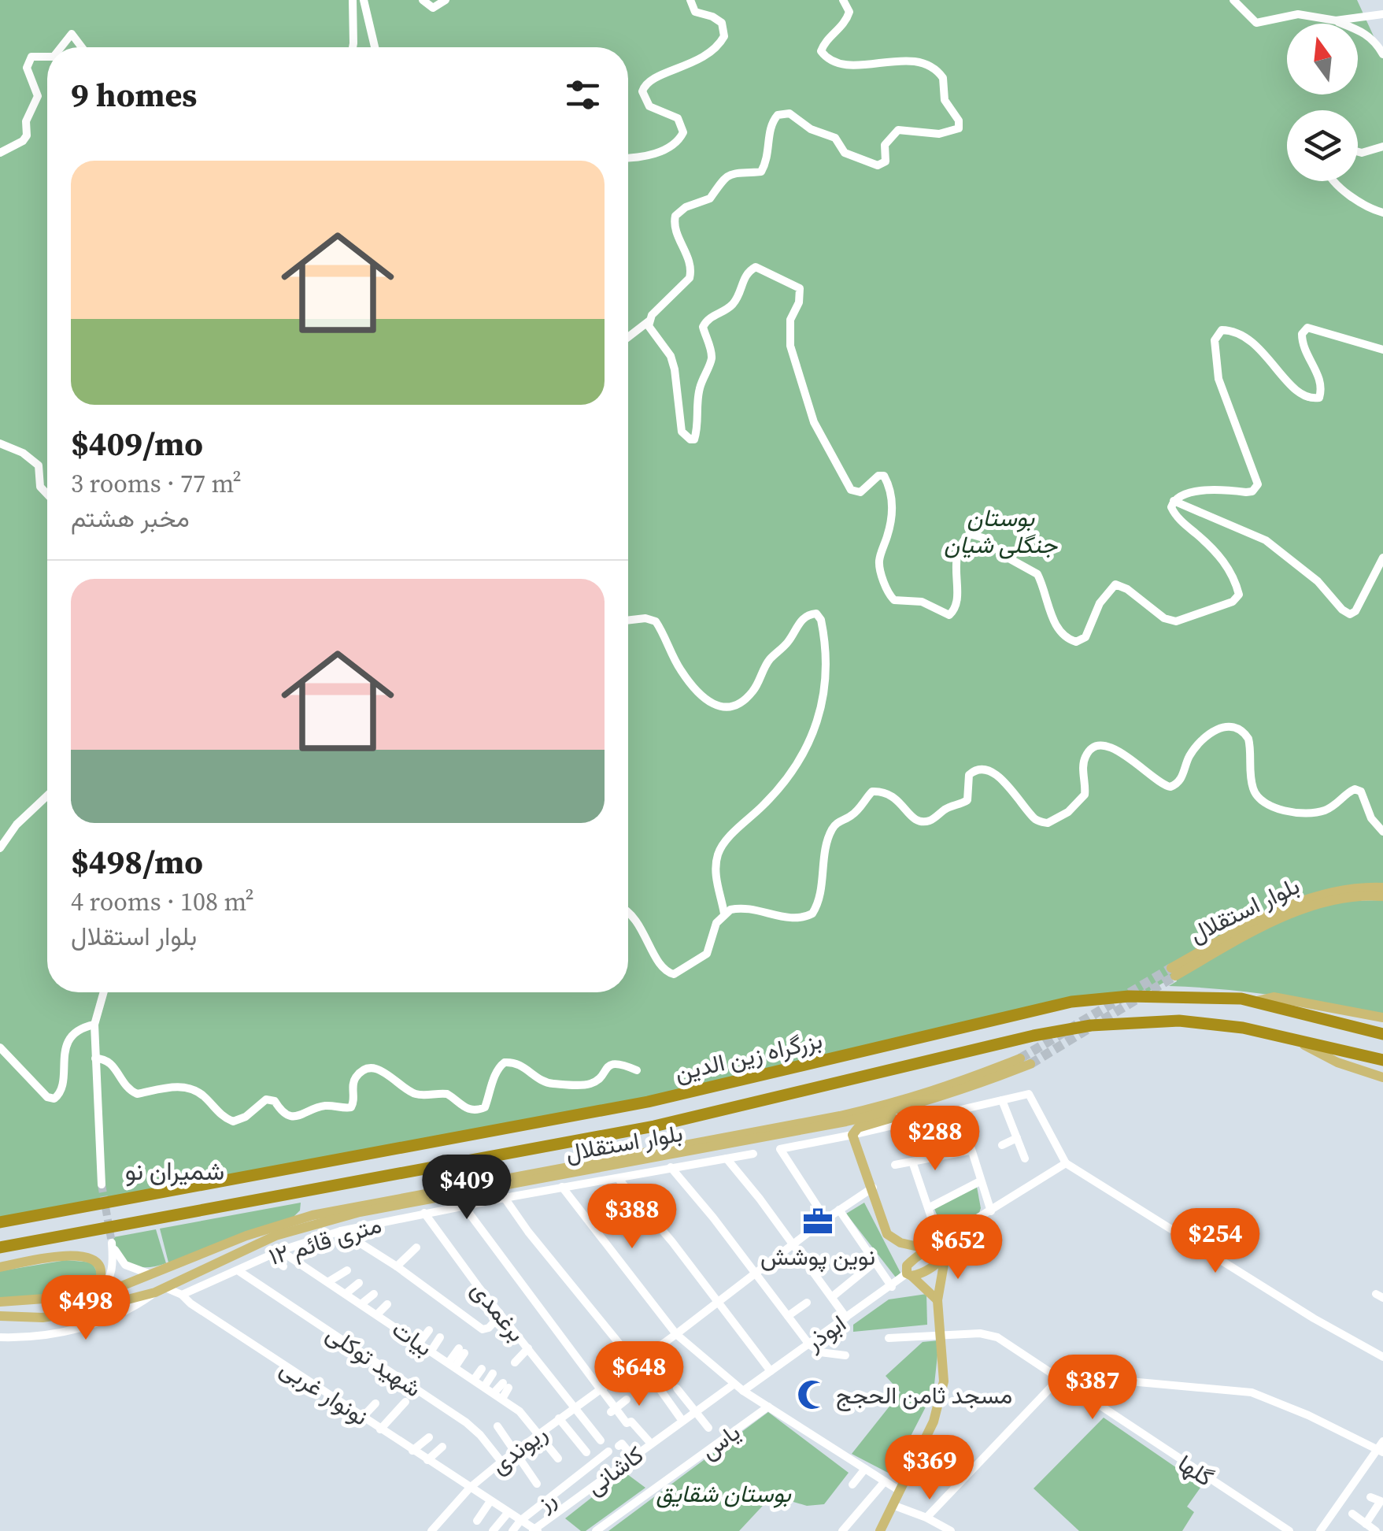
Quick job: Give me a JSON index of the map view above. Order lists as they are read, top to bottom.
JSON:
{
  "streets": {
    "highway": ["بزرگراه زین الدین"],
    "main road": ["بلوار استقلال"],
    "street": [
      "۱۲ متری قائم",
      "برغمدی",
      "ابوذر",
      "بیات",
      "شهید توکلی",
      "نونوار غربی",
      "یاس",
      "ریوندی",
      "کاشانی",
      "گلها",
      "رز"
    ]
  },
  "crossings": [
    ["بلوار استقلال", "نونوار غربی"],
    ["۱۲ متری قائم", "برغمدی"],
    ["۱۲ متری قائم", "بیات"],
    ["۱۲ متری قائم", "شهید توکلی"],
    ["۱۲ متری قائم", "نونوار غربی"],
    ["برغمدی", "ریوندی"],
    ["بیات", "ریوندی"],
    ["شهید توکلی", "ریوندی"],
    ["نونوار غربی", "ریوندی"],
    ["نونوار غربی", "کاشانی"],
    ["نونوار غربی", "رز"]
  ],
  "districts": ["شمیران نو"],
  "parks": ["بوستان جنگلی شیان", "بوستان شقایق"],
  "places": {
    "office": ["نوین پوشش"],
    "mosque": ["مسجد ثامن الحجج"]
  },
  "north": "top",
  "page": {
    "heading": "9 homes",
    "list": [
      {
        "name": "$409/mo",
        "note": "3 rooms · 77 m² · مخبر هشتم"
      },
      {
        "name": "$498/mo",
        "note": "4 rooms · 108 m² · بلوار استقلال"
      }
    ],
    "price": [
      "$288",
      "$409",
      "$388",
      "$254",
      "$652",
      "$498",
      "$648",
      "$387",
      "$369"
    ]
  }
}
